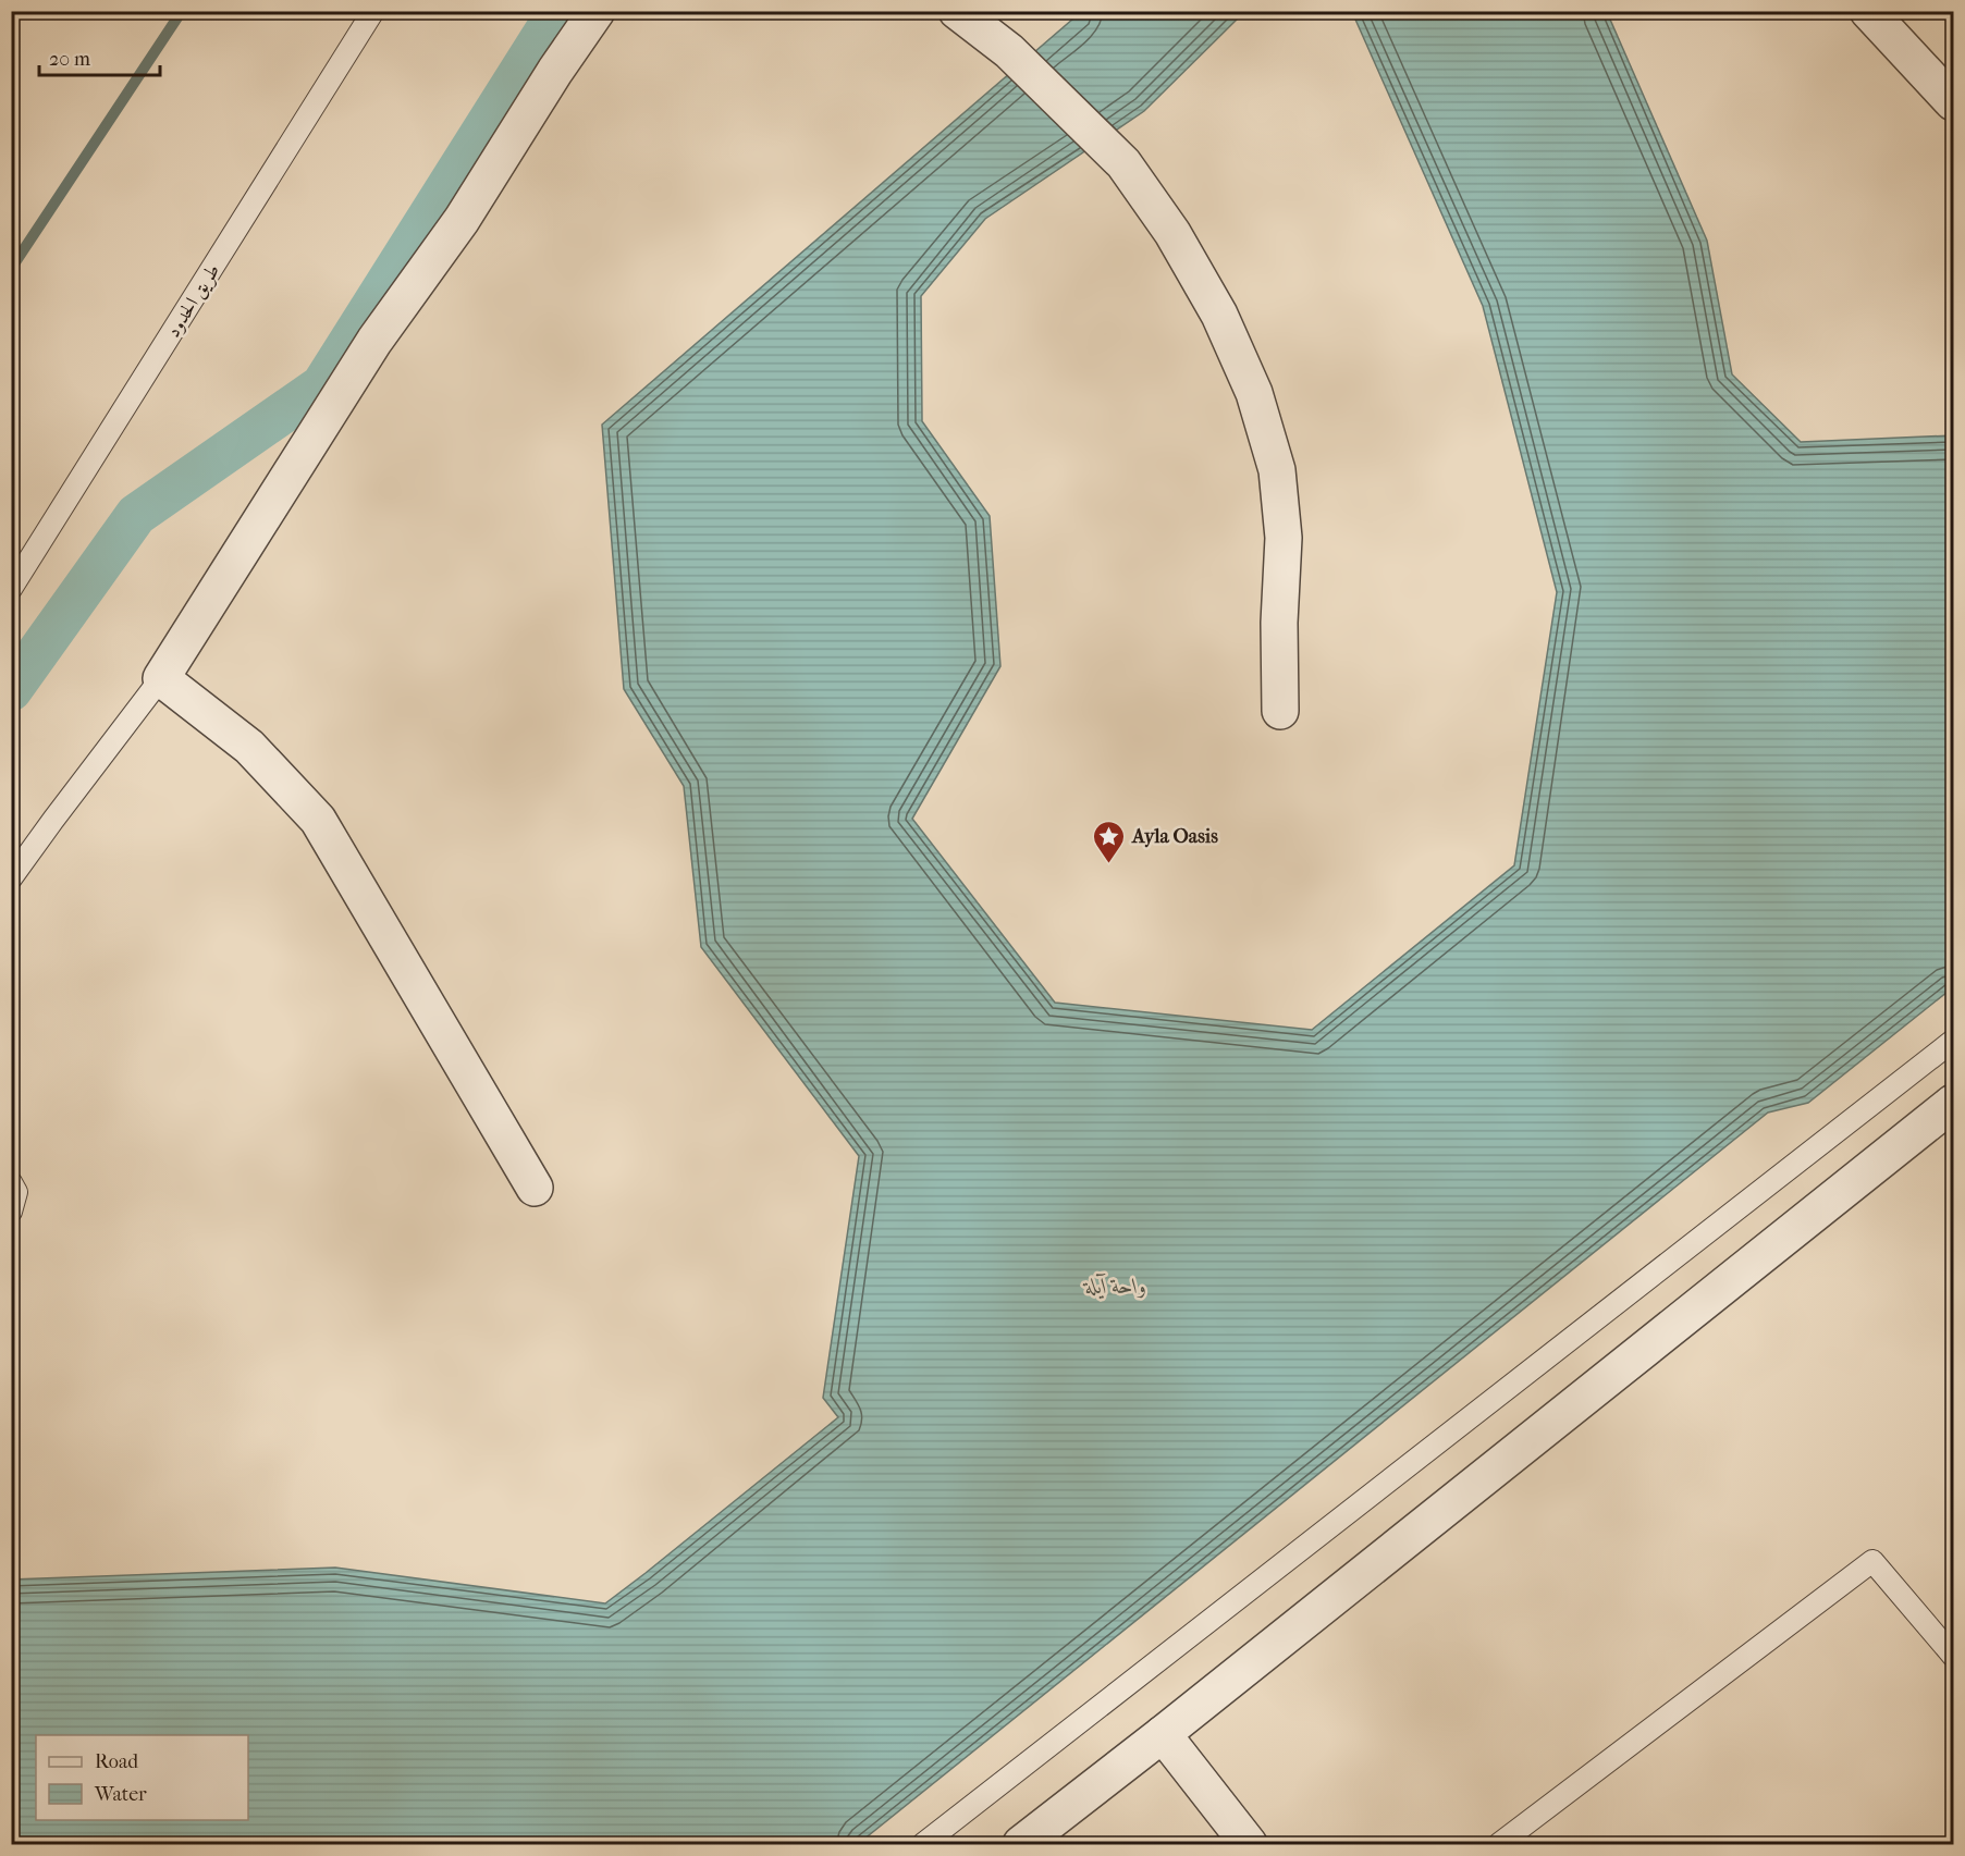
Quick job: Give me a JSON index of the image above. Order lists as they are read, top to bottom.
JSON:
{
  "streets": {
    "lane": ["طريق الحدود"]
  },
  "water": ["واحة آيلة"],
  "places": {
    "place": ["Ayla Oasis"]
  },
  "legend": ["Road", "Water"],
  "scale_bar": "20 m"
}
